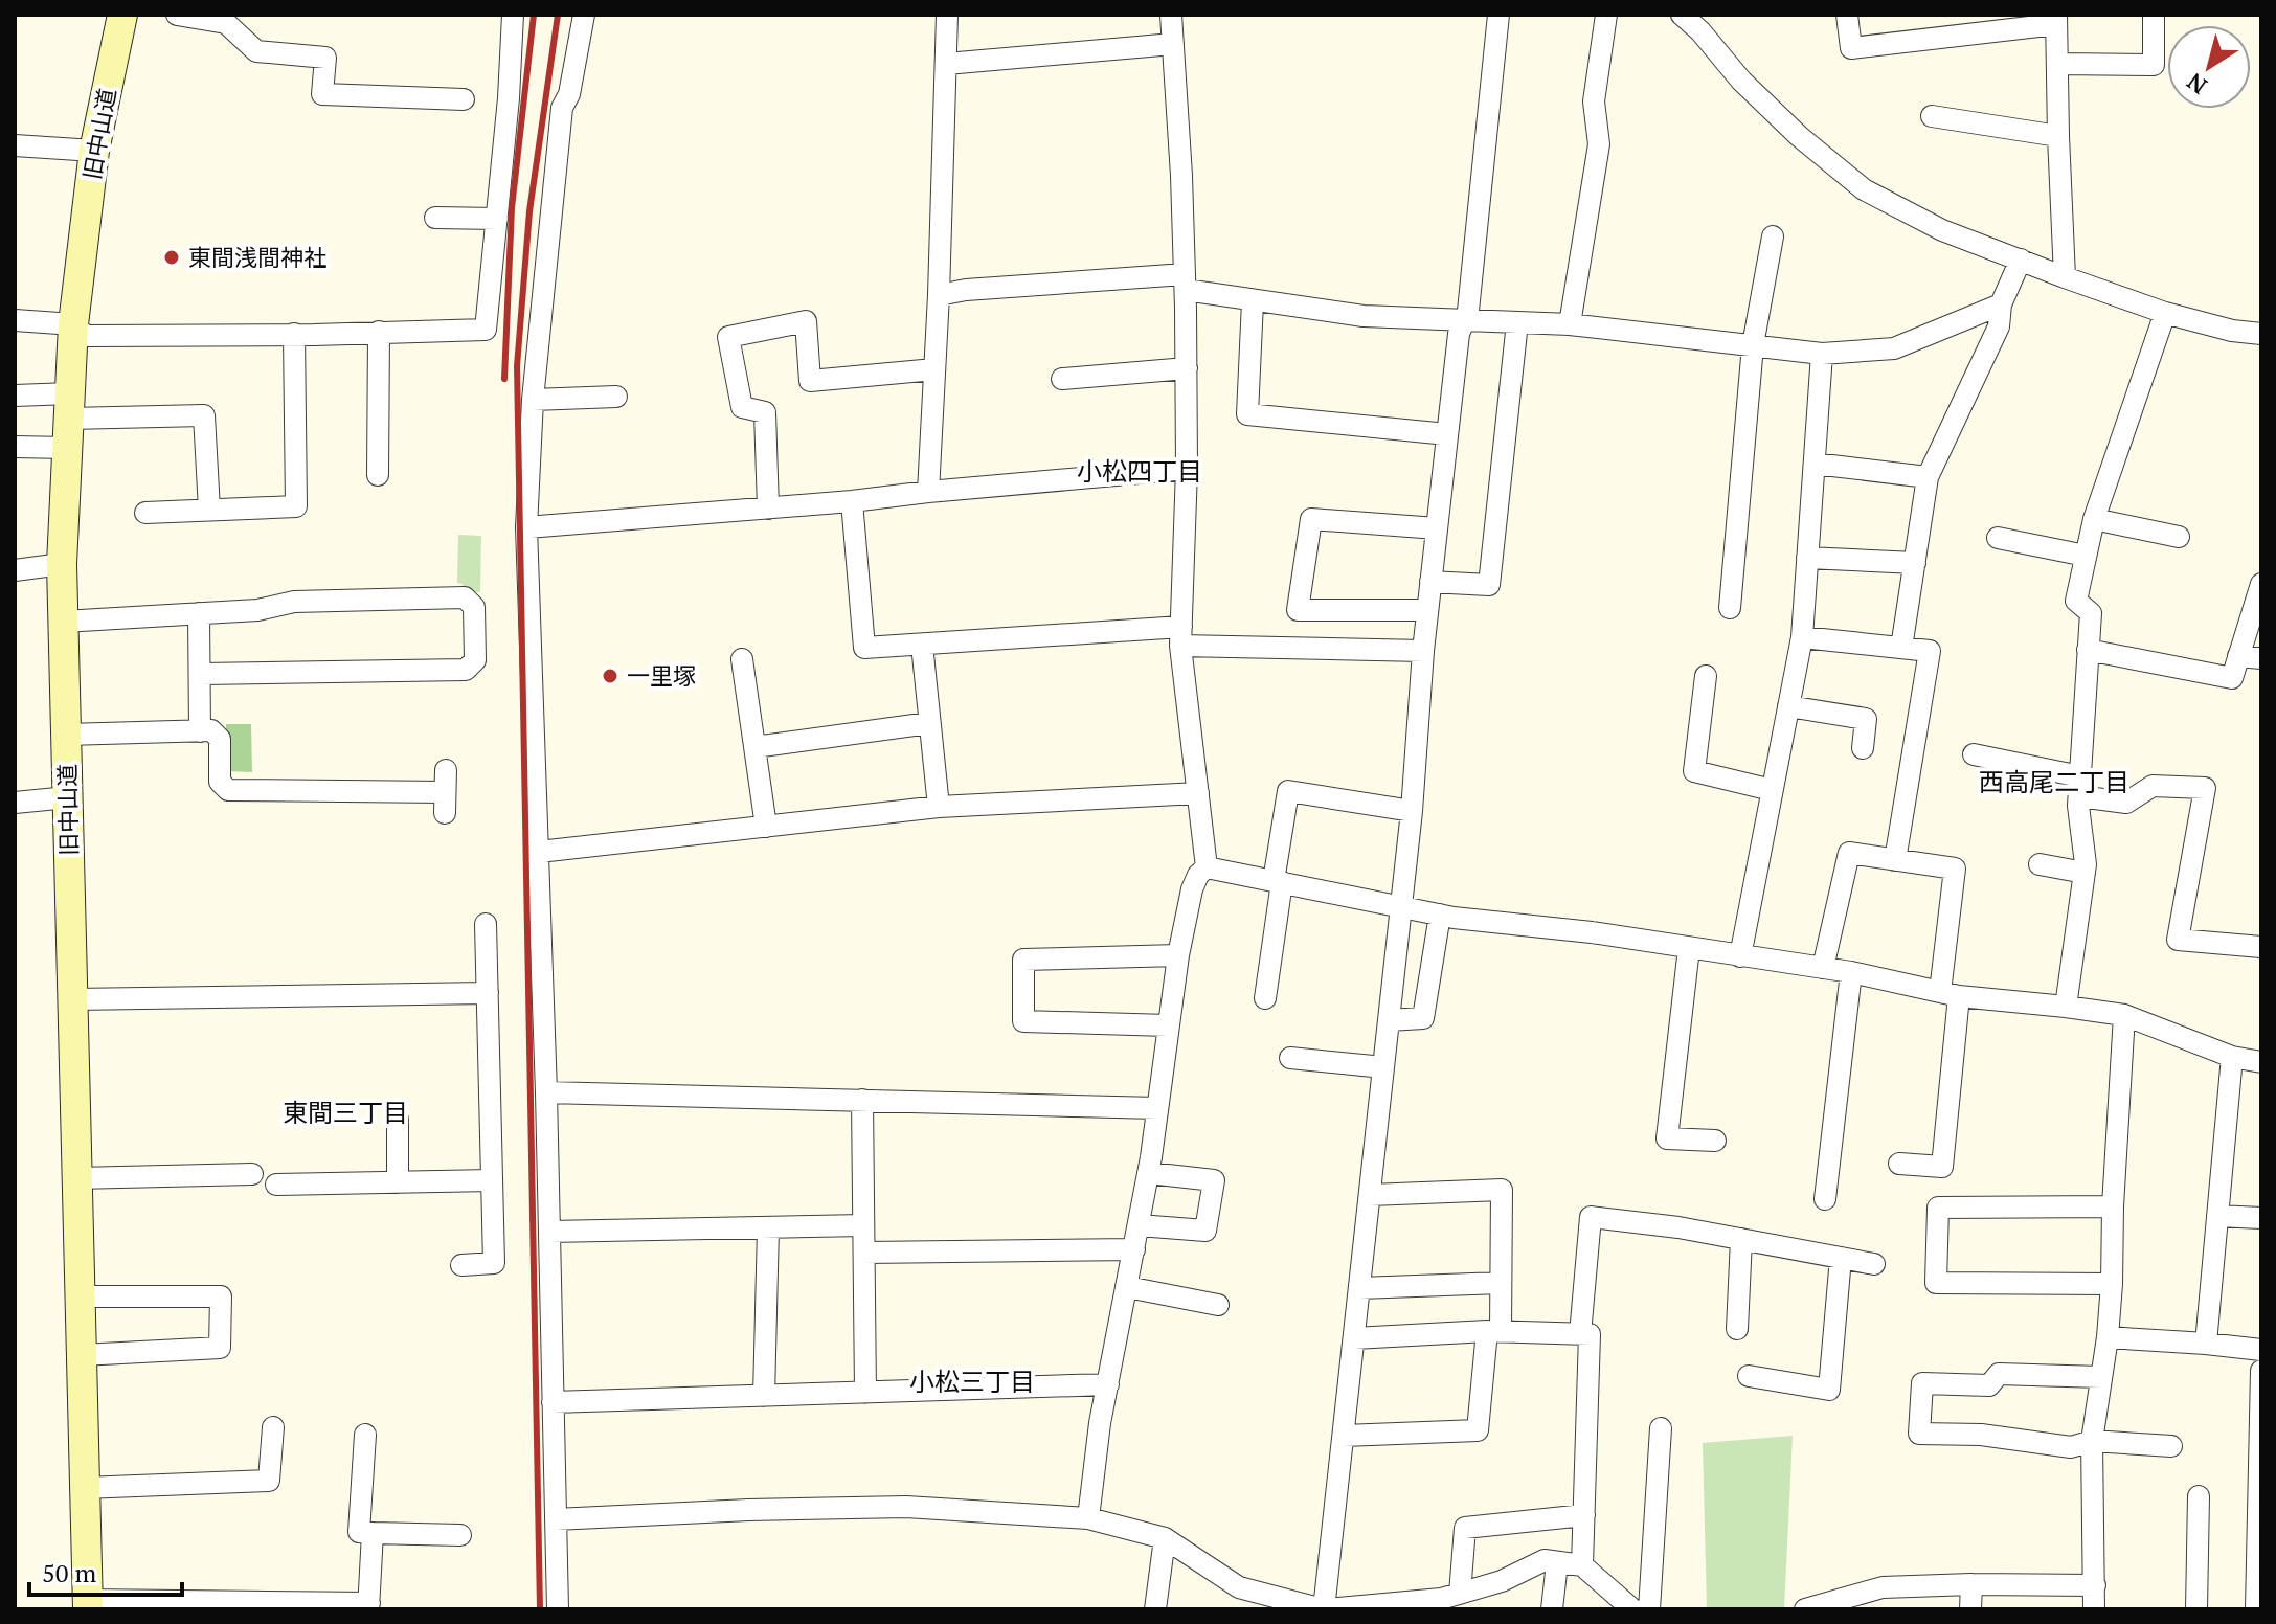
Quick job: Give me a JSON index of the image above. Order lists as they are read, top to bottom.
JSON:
{
  "streets": {
    "main road": ["旧中山道"]
  },
  "districts": [
    "小松四丁目",
    "西高尾二丁目",
    "東間三丁目",
    "小松三丁目"
  ],
  "places": ["東間浅間神社", "一里塚"],
  "scale_bar": "50 m",
  "north": "bottom left"
}
